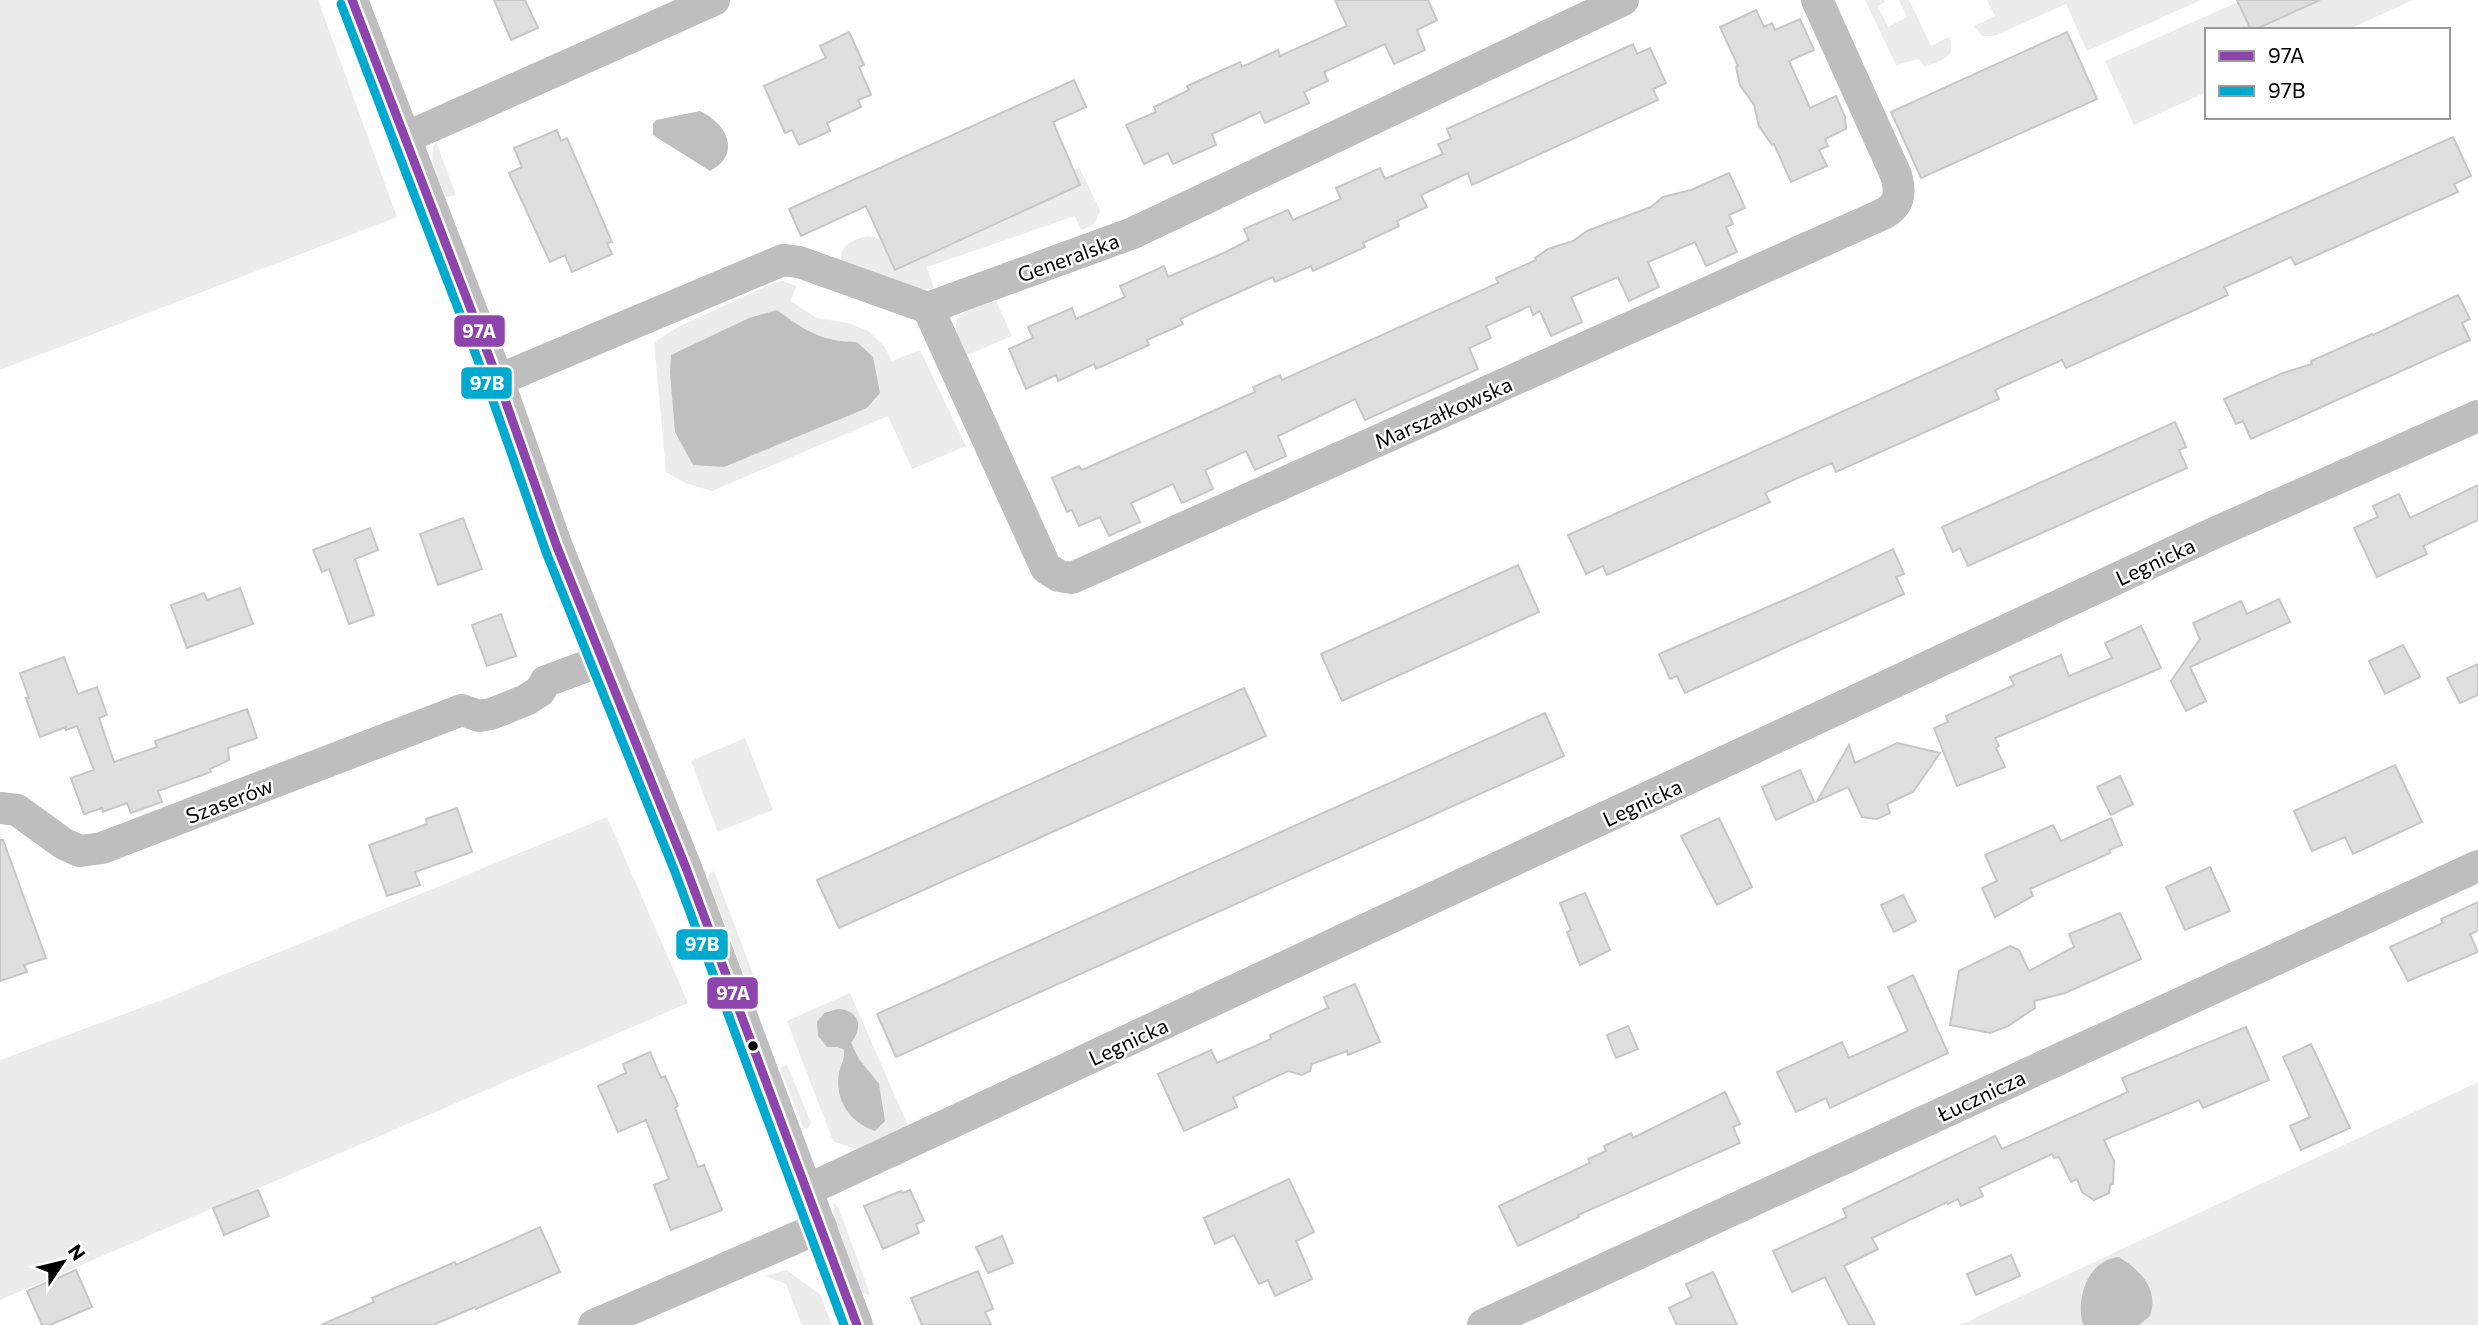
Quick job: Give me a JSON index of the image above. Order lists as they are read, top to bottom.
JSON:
{
  "streets": {
    "street": [
      "Generalska",
      "Marszałkowska",
      "Legnicka",
      "Szaserów",
      "Łucznicza"
    ]
  },
  "crossings": [
    ["Generalska", "Marszałkowska"]
  ],
  "lines": ["transit line 97A", "transit line 97B"],
  "legend": ["97A", "97B"],
  "north": "top right"
}
